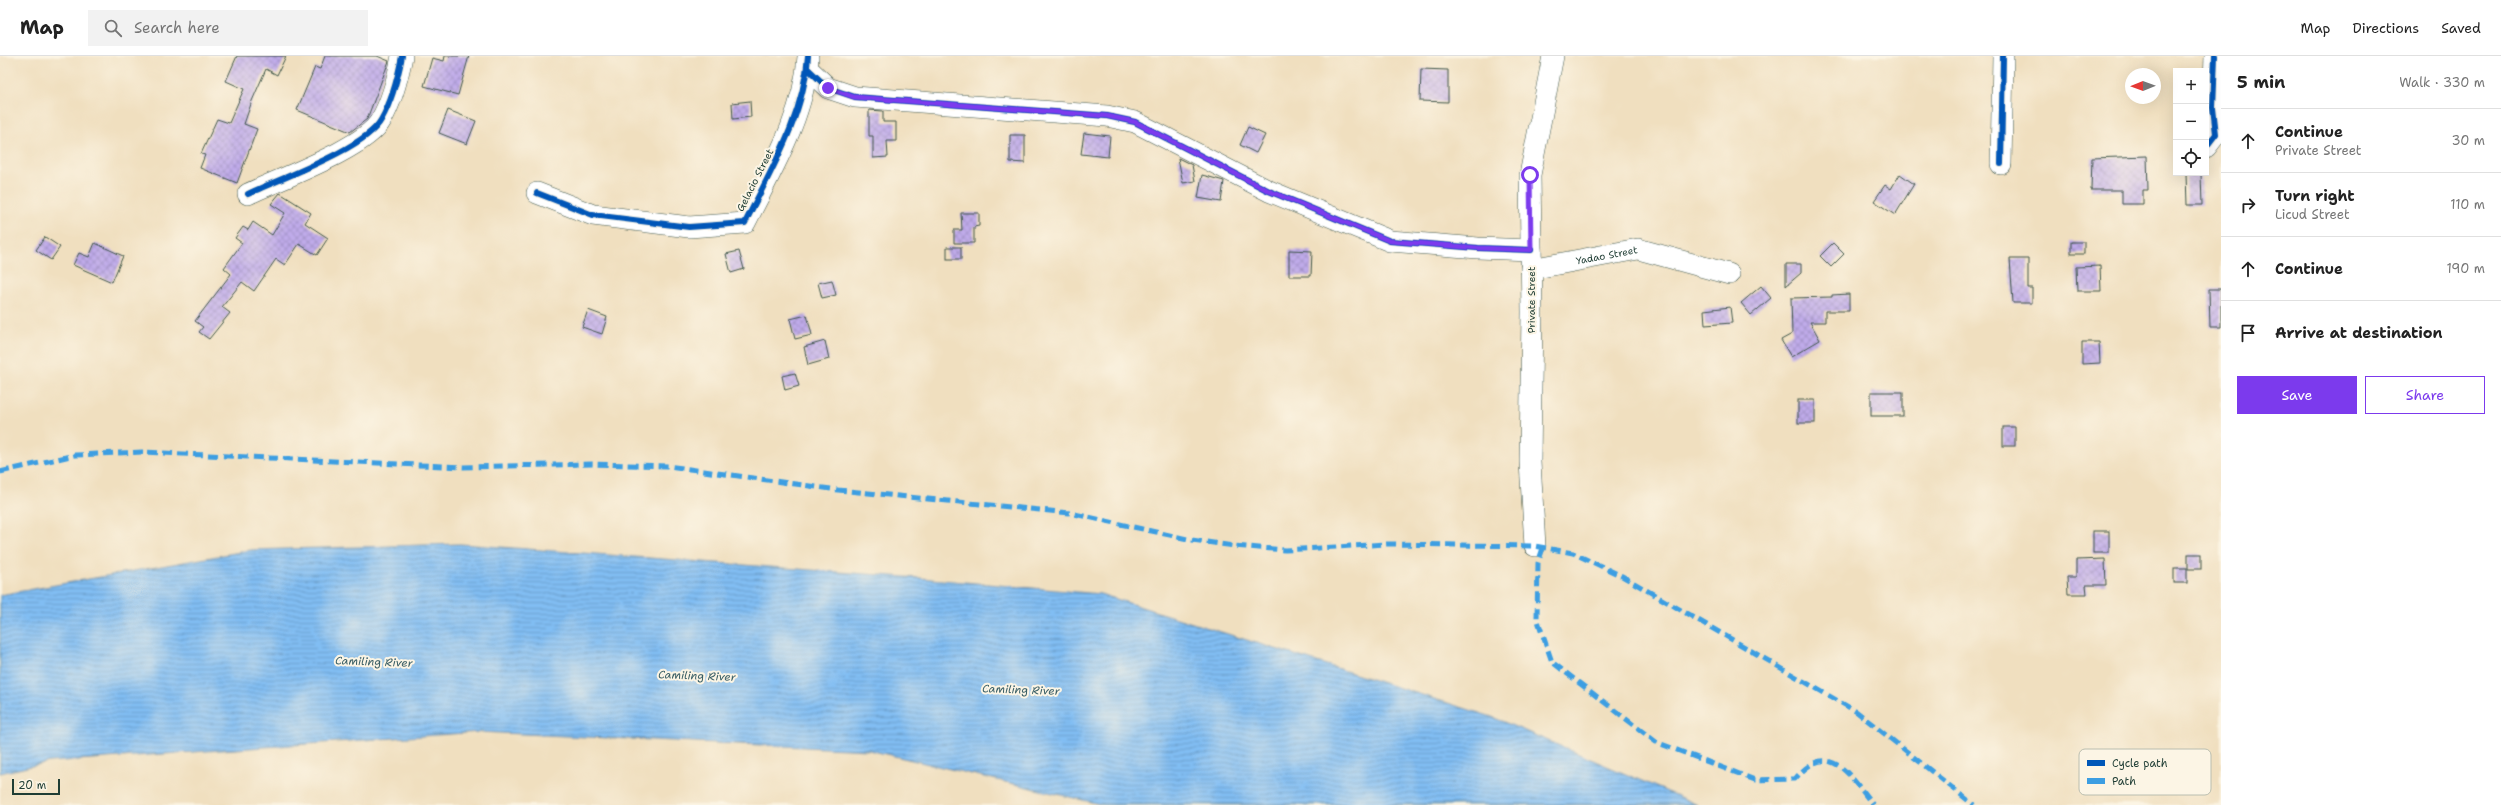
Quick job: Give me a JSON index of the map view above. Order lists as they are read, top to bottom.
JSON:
{
  "streets": {
    "street": ["Gelacio Street", "Yadao Street", "Private Street"]
  },
  "crossings": [
    ["Gelacio Street", "Yadao Street"],
    ["Yadao Street", "Private Street"]
  ],
  "water": ["Camiling River"],
  "legend": ["Cycle path", "Path"],
  "scale_bar": "20 m",
  "north": "left",
  "page": {
    "header": "Map",
    "search": "Search here",
    "nav": ["Map", "Directions", "Saved"],
    "heading": ["5 min", "Walk · 330 m"],
    "map_buttons": ["+", "−"],
    "list": [
      ["Continue", "Private Street", "30 m"],
      ["Turn right", "Licud Street", "110 m"],
      ["Continue", "190 m"],
      "Arrive at destination"
    ],
    "buttons": ["Save", "Share"],
    "scale": "20 m"
  }
}
